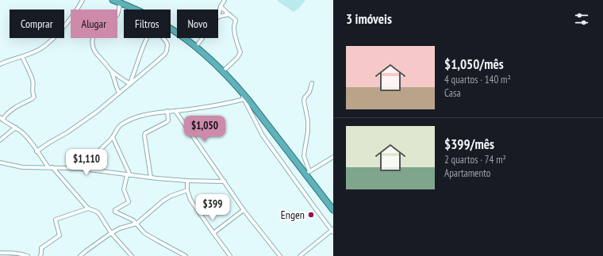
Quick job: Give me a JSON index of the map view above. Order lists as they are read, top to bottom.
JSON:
{
  "places": ["Engen"],
  "page": {
    "heading": "3 imóveis",
    "chip": [
      "Comprar",
      "Alugar",
      "Filtros",
      "Novo"
    ],
    "list": [
      {
        "name": "$1,050/mês",
        "note": "4 quartos · 140 m² · Casa"
      },
      {
        "name": "$399/mês",
        "note": "2 quartos · 74 m² · Apartamento"
      }
    ],
    "price": ["$1,050", "$1,110", "$399"]
  }
}
